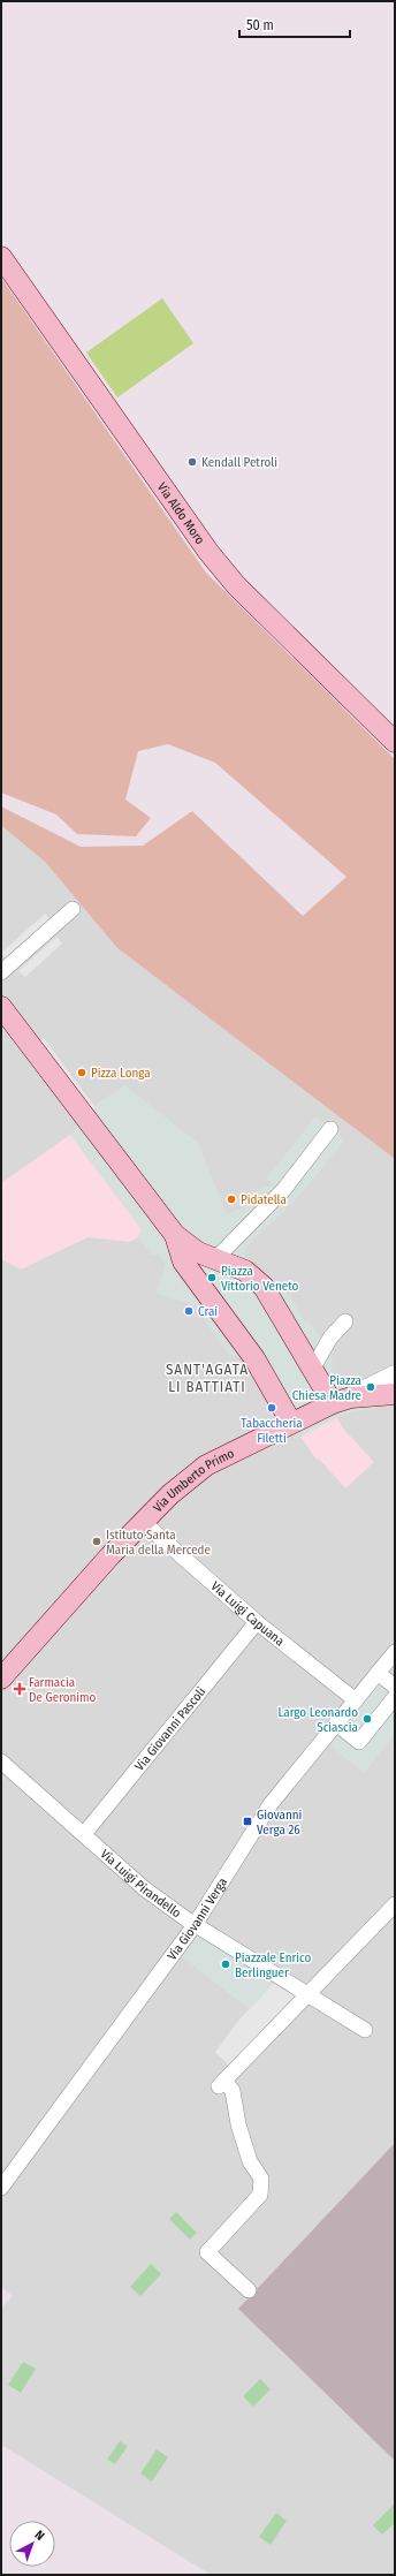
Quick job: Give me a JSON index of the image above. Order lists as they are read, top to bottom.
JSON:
{
  "streets": {
    "main road": ["Via Aldo Moro", "Via Umberto Primo"],
    "street": [
      "Via Luigi Capuana",
      "Via Giovanni Pascoli",
      "Via Luigi Pirandello",
      "Via Giovanni Verga"
    ]
  },
  "crossings": [
    ["Via Umberto Primo", "Via Luigi Capuana"],
    ["Via Luigi Capuana", "Via Giovanni Pascoli"],
    ["Via Luigi Capuana", "Via Giovanni Verga"],
    ["Via Giovanni Pascoli", "Via Luigi Pirandello"],
    ["Via Luigi Pirandello", "Via Giovanni Verga"]
  ],
  "districts": ["SANT'AGATA LI BATTIATI"],
  "places": {
    "other": [
      "Kendall Petroli",
      "Pizza Longa",
      "Pidatella",
      "Piazza Vittorio Veneto",
      "Crai",
      "Piazza Chiesa Madre",
      "Tabaccheria Filetti",
      "Istituto Santa Maria della Mercede",
      "Largo Leonardo Sciascia",
      "Piazzale Enrico Berlinguer"
    ],
    "health": ["Farmacia De Geronimo"],
    "transit": ["Giovanni Verga 26"]
  },
  "scale_bar": "50 m",
  "north": "top right"
}
